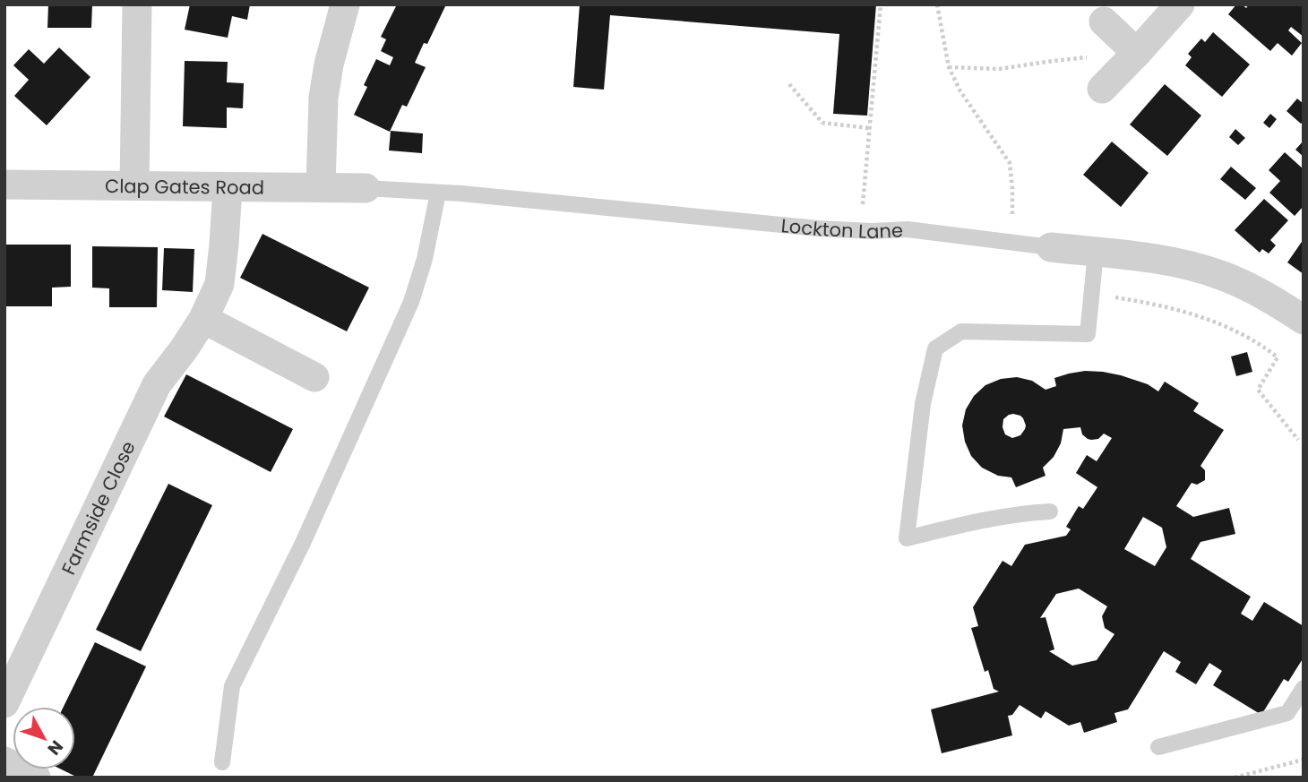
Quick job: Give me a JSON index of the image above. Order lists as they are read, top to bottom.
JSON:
{
  "streets": {
    "street": ["Clap Gates Road", "Lockton Lane", "Farmside Close"]
  },
  "crossings": [
    ["Clap Gates Road", "Lockton Lane"],
    ["Clap Gates Road", "Farmside Close"]
  ],
  "north": "bottom right"
}
